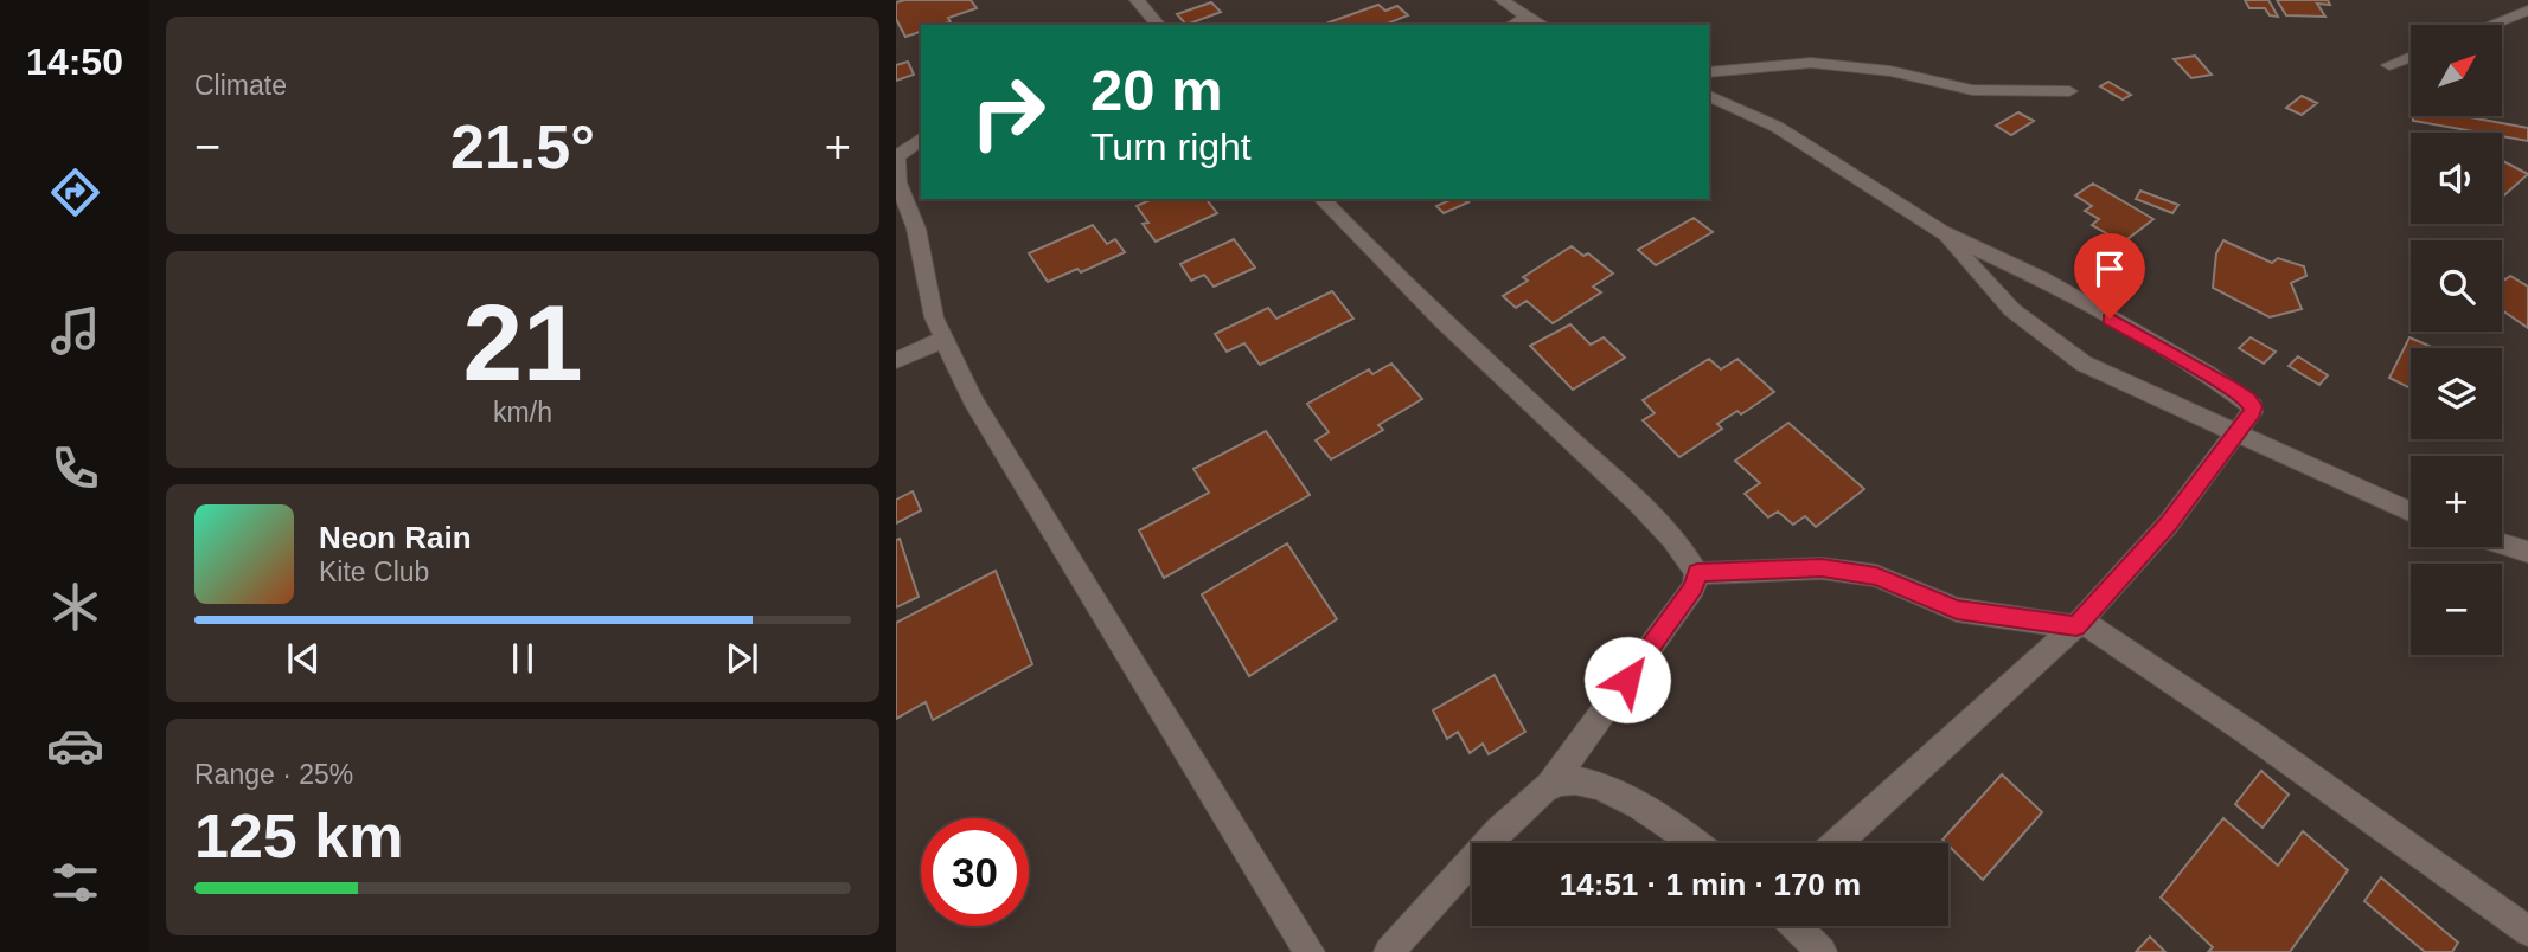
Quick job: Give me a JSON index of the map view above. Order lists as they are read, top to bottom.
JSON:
{
  "north": "top right",
  "page": {
    "tabs": "14:50",
    "tile": [
      "Climate",
      ["21", "km/h"],
      ["Range · 25%", "125 km"]
    ],
    "map_buttons": ["+", "−"],
    "turn": ["20 m", "Turn right"],
    "heat": ["−", "21.5°", "+"],
    "song": ["Neon Rain", "Kite Club"],
    "limit": "30",
    "trip": "14:51 · 1 min · 170 m"
  }
}
